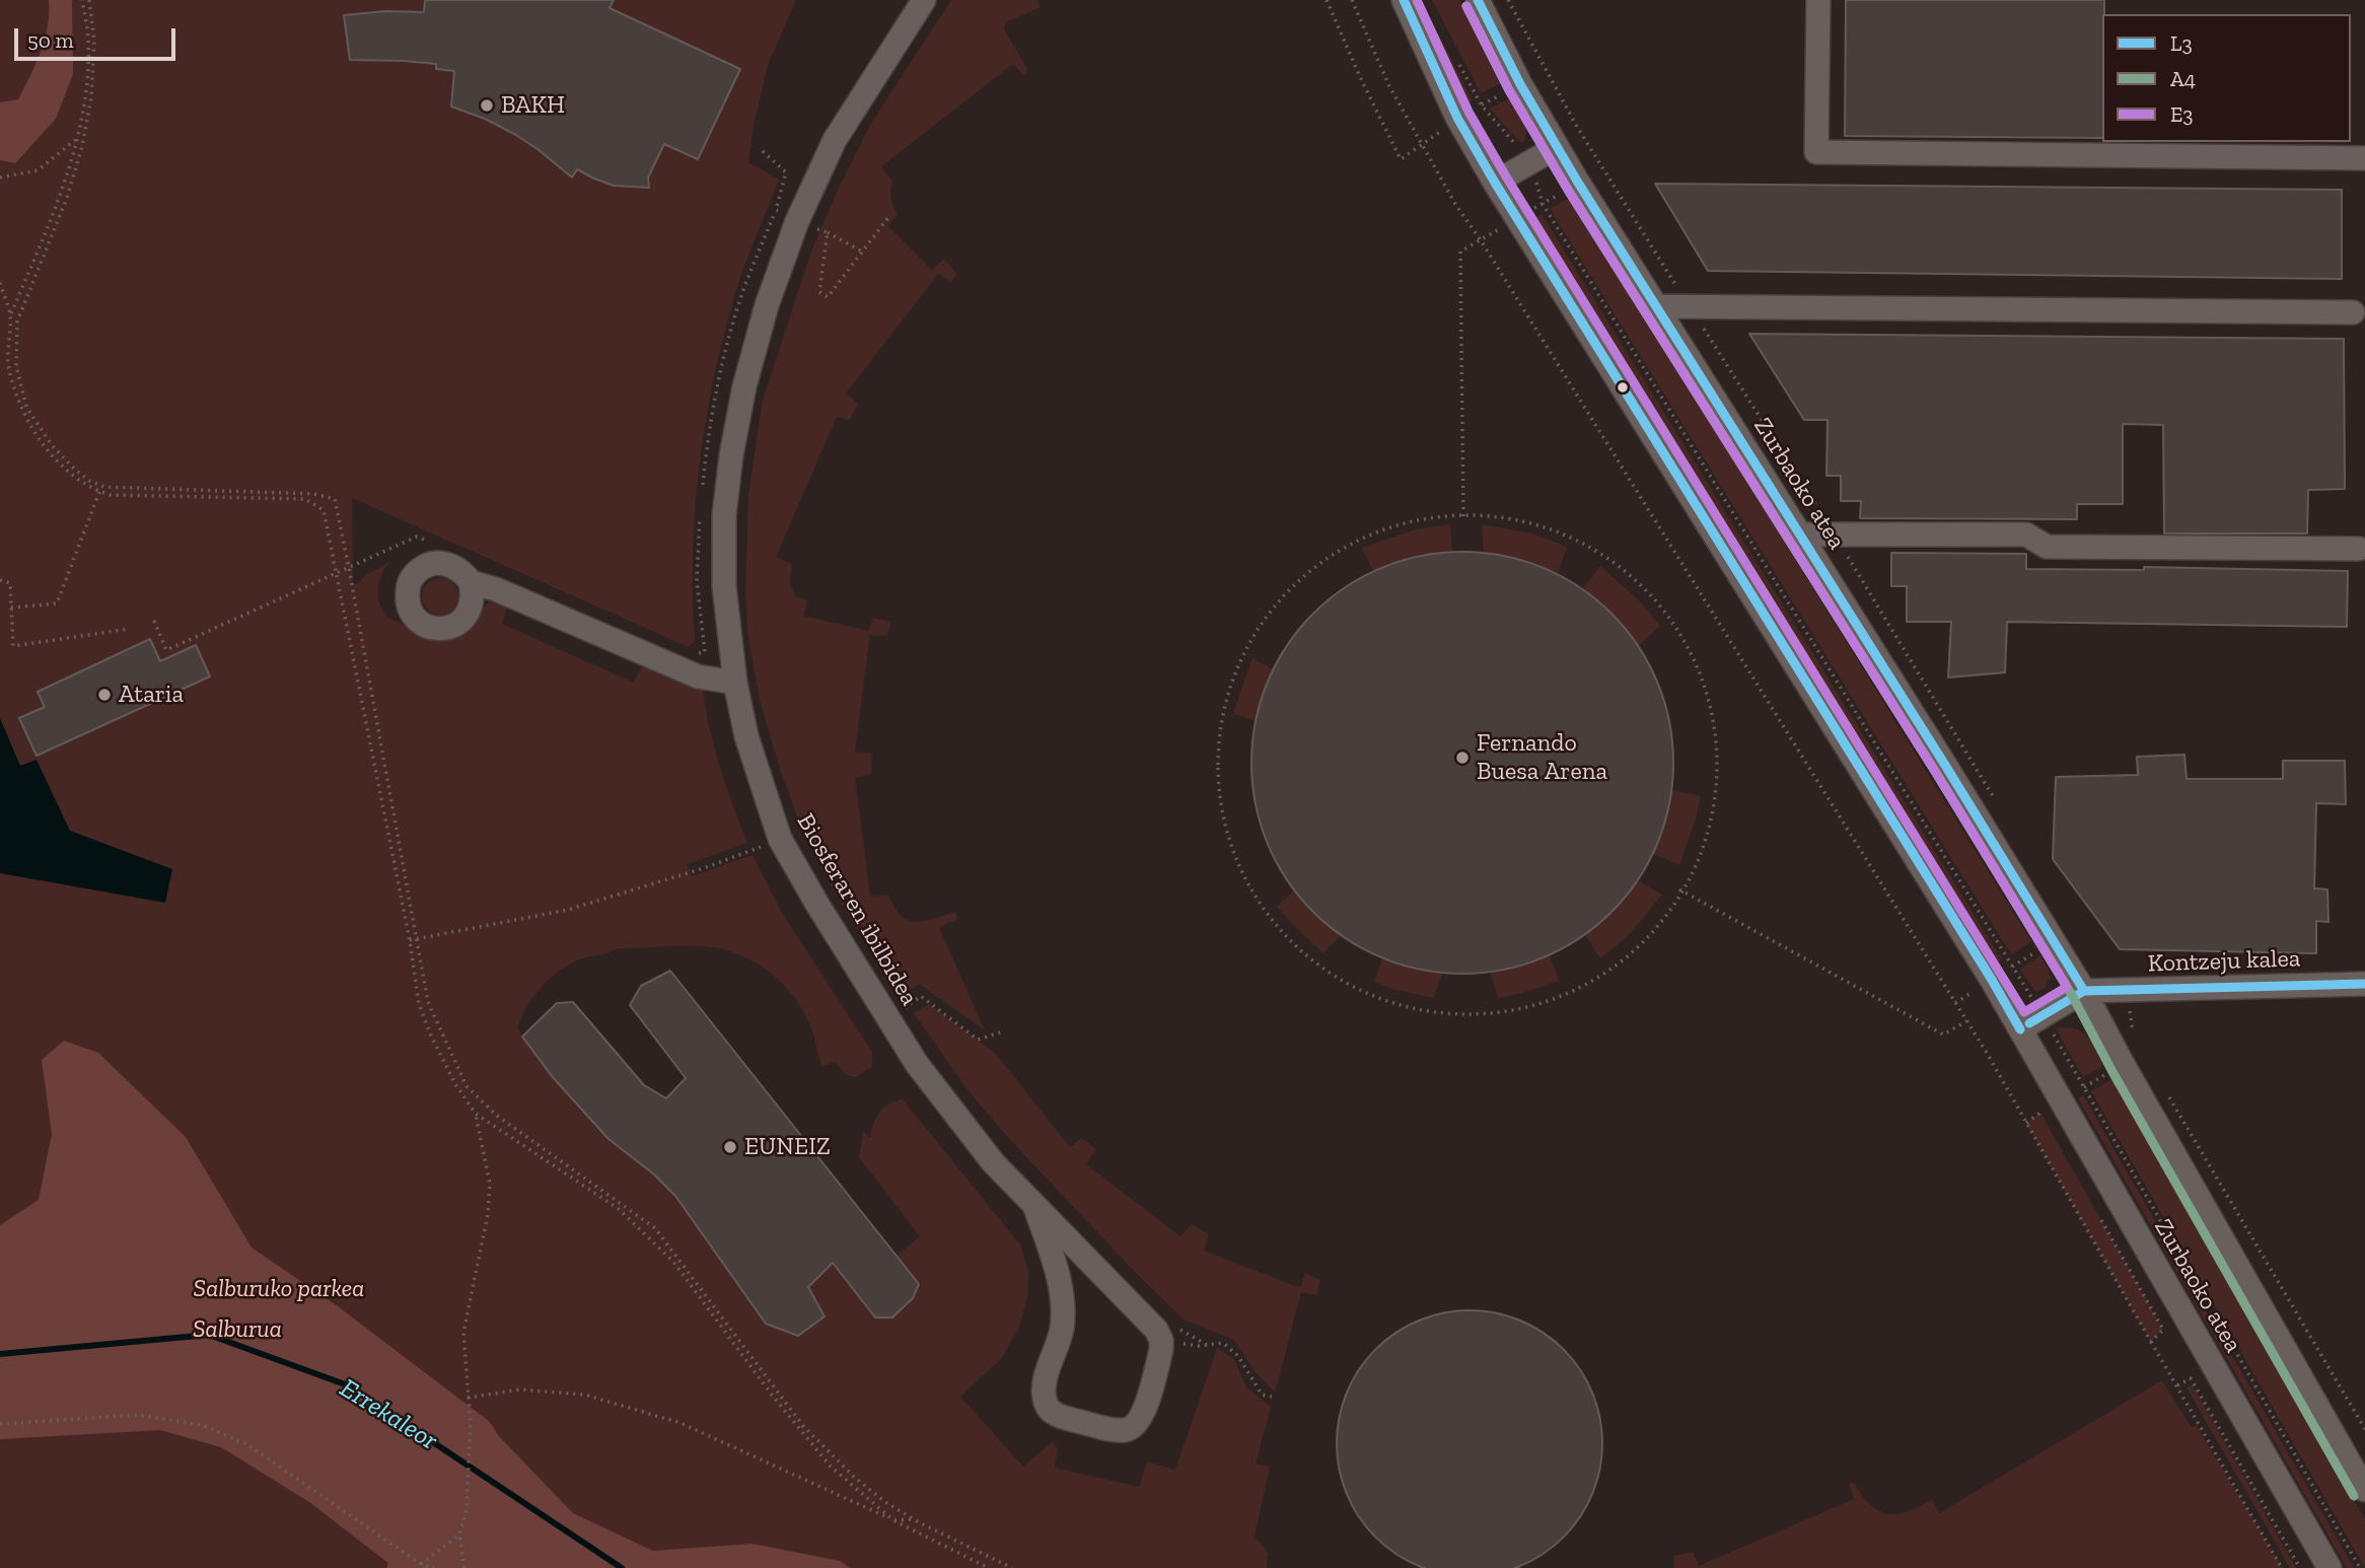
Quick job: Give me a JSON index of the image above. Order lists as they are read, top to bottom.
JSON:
{
  "streets": {
    "street": ["Zurbaoko atea", "Biosferaren ibilbidea", "Kontzeju kalea"]
  },
  "crossings": [
    ["Zurbaoko atea", "Kontzeju kalea"]
  ],
  "water": ["Errekaleor"],
  "parks": ["Salburuko parkea", "Salburua"],
  "places": [
    "BAKH",
    "Ataria",
    "Fernando Buesa Arena",
    "EUNEIZ"
  ],
  "lines": ["transit line L3", "transit line E3", "transit line A4"],
  "legend": ["L3", "A4", "E3"],
  "scale_bar": "50 m"
}
